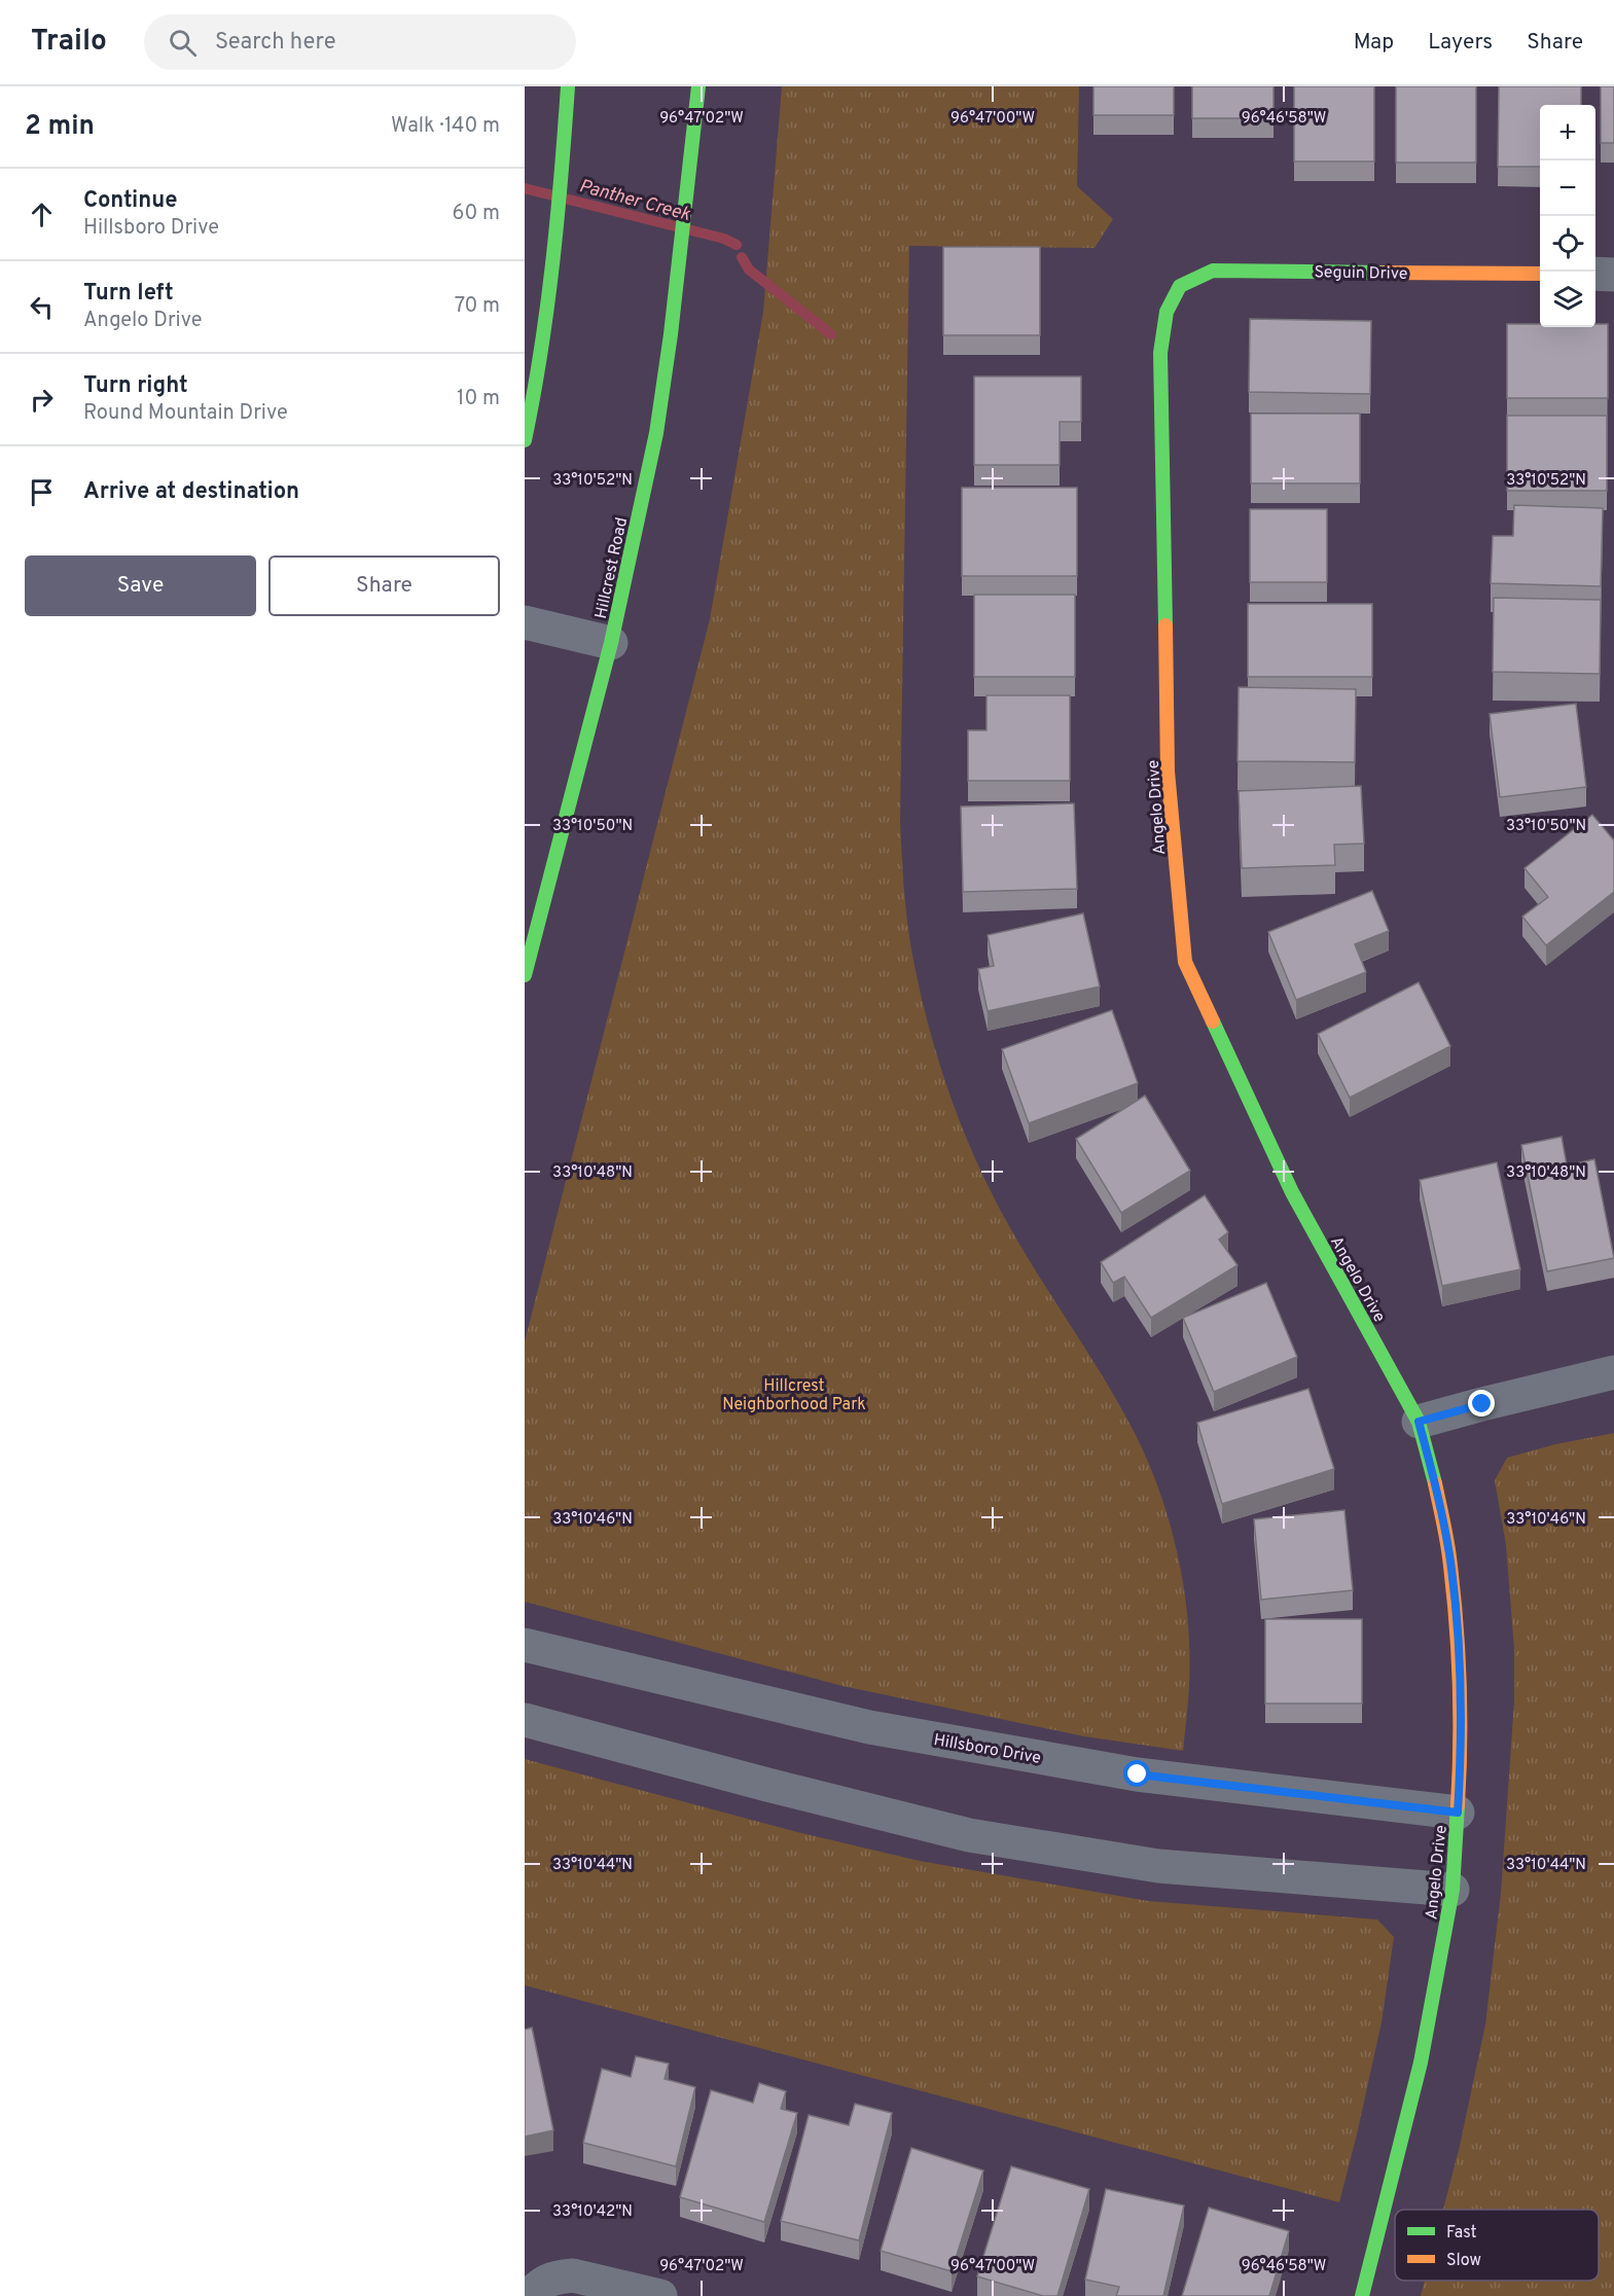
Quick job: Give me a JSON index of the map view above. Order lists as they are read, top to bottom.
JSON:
{
  "streets": {
    "street": [
      "Seguin Drive",
      "Hillcrest Road",
      "Angelo Drive",
      "Hillsboro Drive"
    ]
  },
  "crossings": [
    ["Seguin Drive", "Angelo Drive"],
    ["Angelo Drive", "Hillsboro Drive"]
  ],
  "water": ["Panther Creek"],
  "parks": ["Hillcrest Neighborhood Park"],
  "legend": ["Fast", "Slow"],
  "page": {
    "header": "Trailo",
    "search": "Search here",
    "nav": ["Map", "Layers", "Share"],
    "heading": ["2 min", "Walk · 140 m"],
    "map_buttons": ["+", "−"],
    "list": [
      ["Continue", "Hillsboro Drive", "60 m"],
      ["Turn left", "Angelo Drive", "70 m"],
      ["Turn right", "Round Mountain Drive", "10 m"],
      "Arrive at destination"
    ],
    "buttons": ["Save", "Share"]
  },
  "coordinates": [
    "96°47'02\"W",
    "96°47'00\"W",
    "96°46'58\"W",
    "33°10'52\"N",
    "33°10'50\"N",
    "33°10'48\"N",
    "33°10'46\"N",
    "33°10'44\"N",
    "33°10'42\"N"
  ]
}
